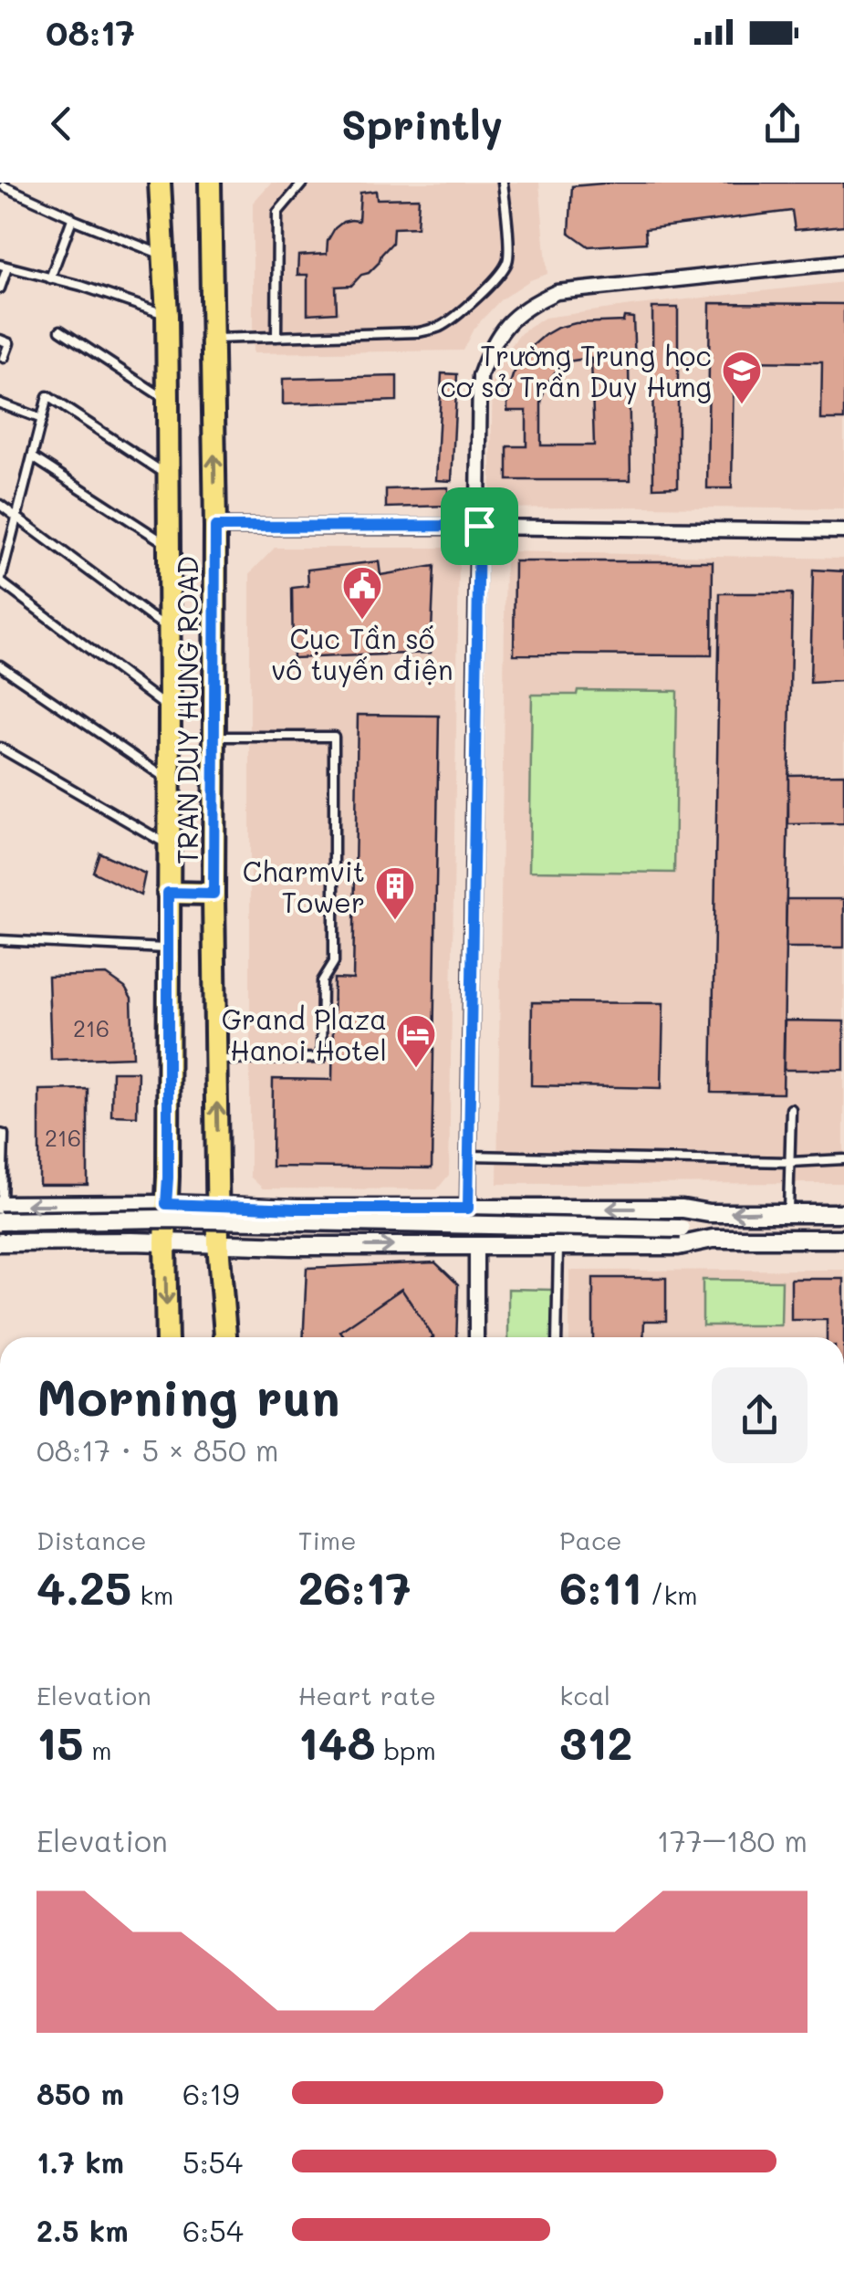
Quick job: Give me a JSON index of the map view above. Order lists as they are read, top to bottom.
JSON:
{
  "streets": {
    "main road": ["TRAN DUY HUNG ROAD"]
  },
  "places": {
    "school or university": ["Trường Trung học cơ sở Trần Duy Hưng"],
    "public building": ["Cục Tần số vô tuyến điện"],
    "building": ["Charmvit Tower"],
    "hotel": ["Grand Plaza Hanoi Hotel"]
  },
  "house_numbers": ["216", "216"],
  "page": {
    "status": "08:17",
    "header": "Sprintly",
    "heading": ["Morning run", "08:17 · 5 × 850 m"],
    "stats": [
      ["Distance", "4.25 km"],
      ["Time", "26:17"],
      ["Pace", "6:11 /km"],
      ["Elevation", "15 m"],
      ["Heart rate", "148 bpm"],
      ["kcal", "312"]
    ],
    "chart": ["Elevation", "177–180 m"],
    "list": [
      {
        "name": "850 m",
        "note": "6:19"
      },
      {
        "name": "1.7 km",
        "note": "5:54"
      },
      {
        "name": "2.5 km",
        "note": "6:54"
      }
    ]
  }
}
